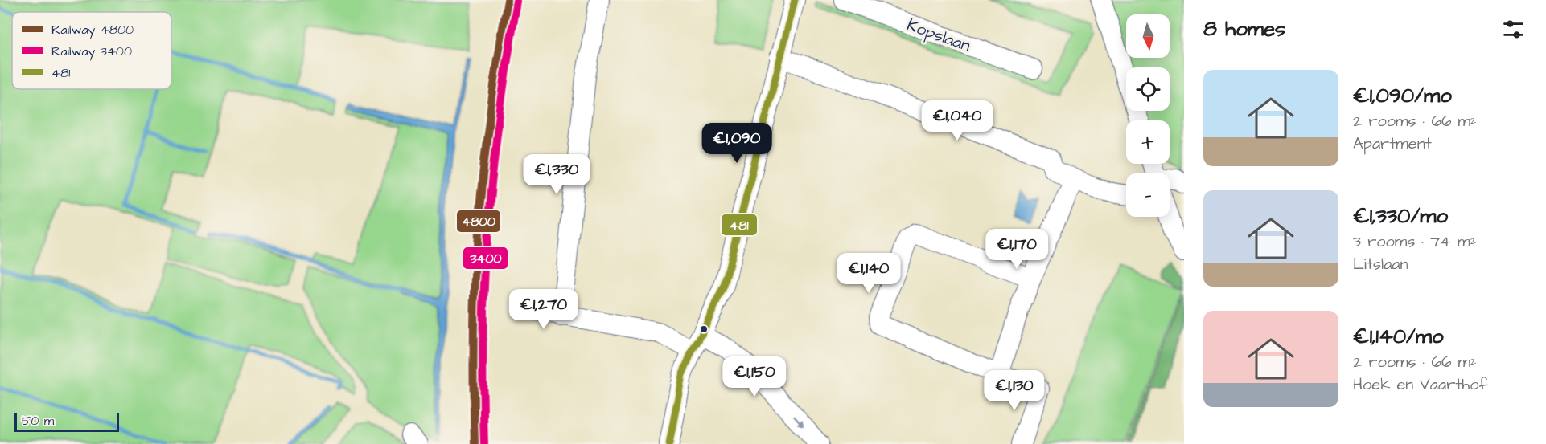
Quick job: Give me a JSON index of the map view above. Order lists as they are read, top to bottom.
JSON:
{
  "streets": {
    "street": ["Kopslaan"]
  },
  "lines": ["rail line 4800", "transit line 481", "rail line 3400"],
  "legend": ["Railway 4800", "Railway 3400", "481"],
  "scale_bar": "50 m",
  "north": "bottom",
  "page": {
    "heading": "8 homes",
    "map_buttons": ["+", "−"],
    "list": [
      {
        "name": "€1,090/mo",
        "note": "2 rooms · 66 m² · Apartment"
      },
      {
        "name": "€1,330/mo",
        "note": "3 rooms · 74 m² · Litslaan"
      },
      {
        "name": "€1,140/mo",
        "note": "2 rooms · 66 m² · Hoek en Vaarthof"
      }
    ],
    "price": [
      "€1,040",
      "€1,090",
      "€1,330",
      "€1,170",
      "€1,140",
      "€1,270",
      "€1,150",
      "€1,130"
    ],
    "scale": "50 m"
  }
}
